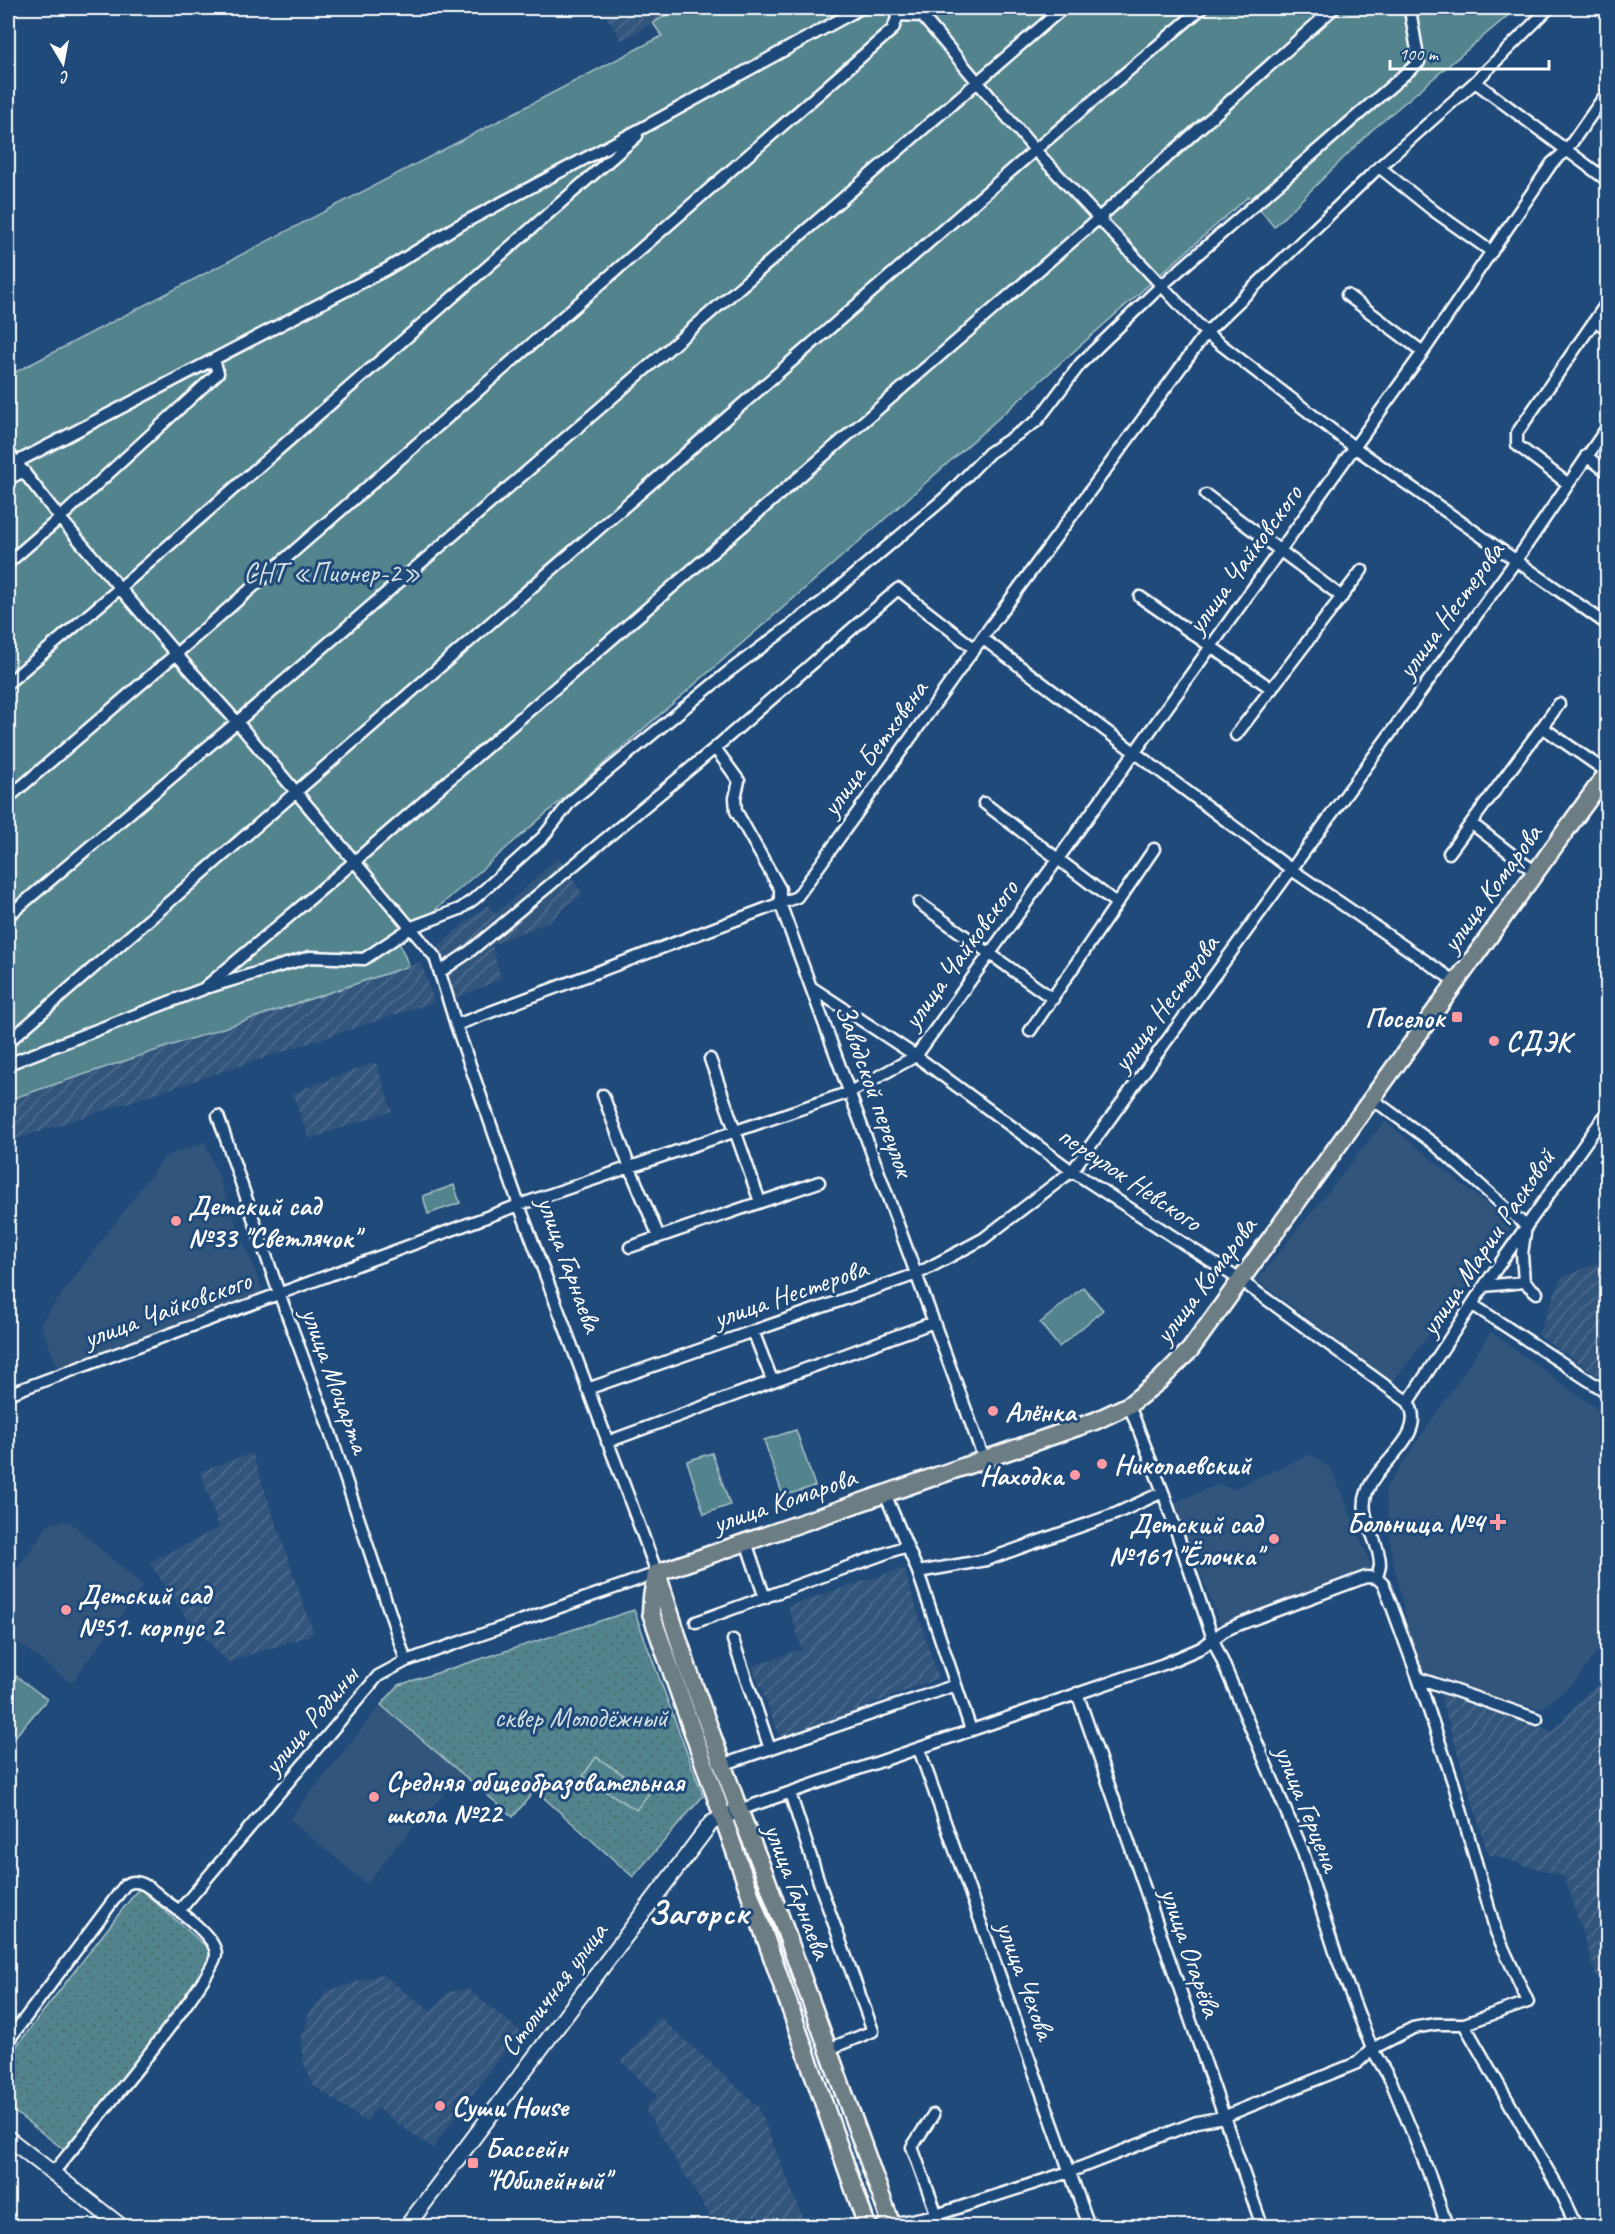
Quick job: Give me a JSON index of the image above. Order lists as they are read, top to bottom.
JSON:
{
  "streets": {
    "main road": ["улица Комарова", "улица Гарнаева"],
    "street": [
      "улица Чайковского",
      "улица Нестерова",
      "улица Бетховена",
      "Заводской переулок",
      "переулок Невского",
      "улица Марии Расковой",
      "улица Моцарта",
      "улица Родины",
      "улица Герцена",
      "улица Огарёва",
      "улица Чехова",
      "Столичная улица"
    ]
  },
  "crossings": [
    ["улица Чайковского", "Заводской переулок"],
    ["улица Чайковского", "переулок Невского"],
    ["улица Чайковского", "улица Гарнаева"],
    ["улица Чайковского", "улица Моцарта"],
    ["улица Нестерова", "Заводской переулок"],
    ["улица Нестерова", "переулок Невского"],
    ["улица Нестерова", "улица Гарнаева"],
    ["улица Бетховена", "Заводской переулок"],
    ["улица Бетховена", "улица Гарнаева"],
    ["улица Комарова", "Заводской переулок"],
    ["улица Комарова", "переулок Невского"],
    ["улица Комарова", "улица Гарнаева"],
    ["улица Комарова", "улица Родины"],
    ["улица Комарова", "улица Герцена"],
    ["Заводской переулок", "переулок Невского"],
    ["переулок Невского", "улица Марии Расковой"],
    ["улица Гарнаева", "улица Родины"],
    ["улица Гарнаева", "Столичная улица"],
    ["улица Моцарта", "улица Родины"]
  ],
  "districts": ["Загорск"],
  "parks": ["СНТ «Пионер-2»", "сквер Молодёжный"],
  "places": {
    "transit": ["Поселок", "Бассейн \"Юбилейный\""],
    "other": [
      "СДЭК",
      "Детский сад №33 \"Светлячок\"",
      "Алёнка",
      "Николаевский",
      "Находка",
      "Детский сад №161 \"Ёлочка\"",
      "Детский сад №51. корпус 2",
      "Средняя общеобразовательная школа №22",
      "Суши House"
    ],
    "health": ["Больница №4"]
  },
  "scale_bar": "100 m",
  "north": "bottom"
}
